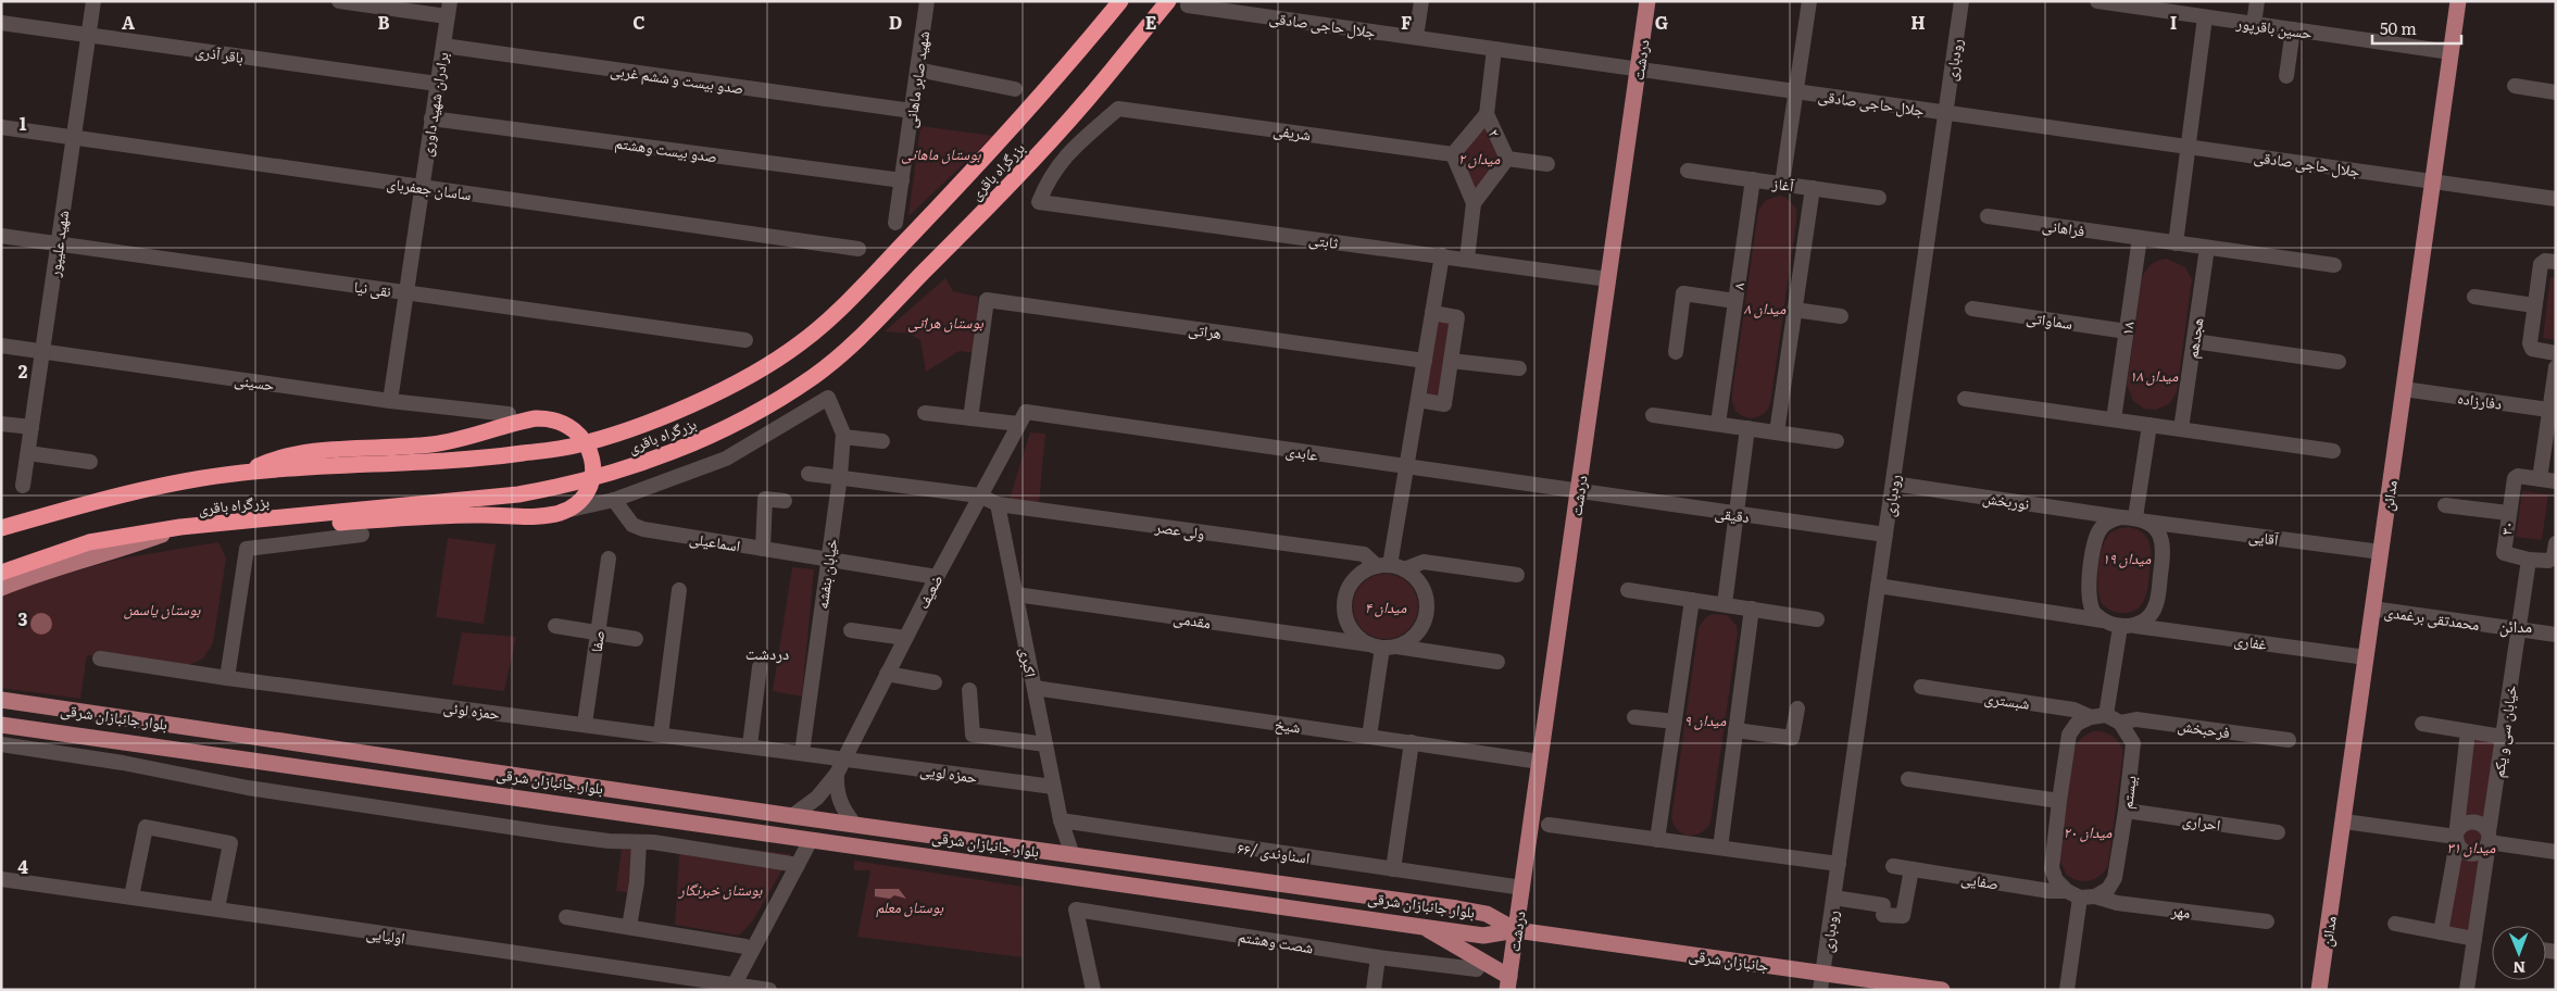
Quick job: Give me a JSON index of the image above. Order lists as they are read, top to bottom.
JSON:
{
  "streets": {
    "highway": ["بزرگراه باقری"],
    "main road": [
      "دردشت",
      "مدائن",
      "بلوار جانبازان شرقی",
      "جانبازان شرقی"
    ],
    "street": [
      "جلال حاجی صادقی",
      "حسین باقرپور",
      "باقر آذری",
      "رودباری",
      "صدو بیست و ششم غربی",
      "شهید صابر ماهانی",
      "برادران شهید داوری",
      "شریفی",
      "۲",
      "صدو بیست وهشتم",
      "آغاز",
      "ساسان جعفربای",
      "فراهانی",
      "ثابتی",
      "شهید علیپور",
      "۸",
      "نقی نیا",
      "سماواتی",
      "۱۸",
      "هراتی",
      "هجدهم",
      "حسینی",
      "دفارزاده",
      "عابدی",
      "نوربخش",
      "دقیقی",
      "۳۰",
      "ولی عصر",
      "آقایی",
      "اسماعیلی",
      "خیابان بنفشه",
      "ضعیف",
      "محمدتقی برغمدی",
      "مقدمی",
      "صفا",
      "غفاری",
      "اکبری",
      "شبستری",
      "حمزه لوئی",
      "شیخ",
      "فرحبخش",
      "خیابان سی و یکم",
      "حمزه لویی",
      "بیستم",
      "احراری",
      "اسناوندی /۶۶",
      "صفایی",
      "مهر",
      "اولیایی",
      "شصت وهشتم"
    ]
  },
  "crossings": [
    ["جلال حاجی صادقی", "دردشت"],
    ["جلال حاجی صادقی", "رودباری"],
    ["جلال حاجی صادقی", "مدائن"],
    ["حسین باقرپور", "مدائن"],
    ["باقر آذری", "برادران شهید داوری"],
    ["باقر آذری", "شهید علیپور"],
    ["دردشت", "ثابتی"],
    ["دردشت", "عابدی"],
    ["دردشت", "دقیقی"],
    ["دردشت", "بلوار جانبازان شرقی"],
    ["دردشت", "شیخ"],
    ["دردشت", "اسناوندی /۶۶"],
    ["دردشت", "جانبازان شرقی"],
    ["رودباری", "نوربخش"],
    ["رودباری", "دقیقی"],
    ["رودباری", "جانبازان شرقی"],
    ["صدو بیست و ششم غربی", "شهید صابر ماهانی"],
    ["صدو بیست و ششم غربی", "برادران شهید داوری"],
    ["شهید صابر ماهانی", "صدو بیست وهشتم"],
    ["برادران شهید داوری", "صدو بیست وهشتم"],
    ["برادران شهید داوری", "ساسان جعفربای"],
    ["برادران شهید داوری", "نقی نیا"],
    ["برادران شهید داوری", "حسینی"],
    ["شریفی", "۲"],
    ["شریفی", "ثابتی"],
    ["آغاز", "۸"],
    ["ساسان جعفربای", "شهید علیپور"],
    ["فراهانی", "۱۸"],
    ["فراهانی", "هجدهم"],
    ["شهید علیپور", "نقی نیا"],
    ["شهید علیپور", "حسینی"],
    ["سماواتی", "۱۸"],
    ["هراتی", "عابدی"],
    ["دفارزاده", "مدائن"],
    ["عابدی", "دقیقی"],
    ["عابدی", "ضعیف"],
    ["مدائن", "آقایی"],
    ["مدائن", "محمدتقی برغمدی"],
    ["مدائن", "غفاری"],
    ["نوربخش", "آقایی"],
    ["نوربخش", "غفاری"],
    ["۳۰", "خیابان سی و یکم"],
    ["ولی عصر", "خیابان بنفشه"],
    ["ولی عصر", "ضعیف"],
    ["ولی عصر", "مقدمی"],
    ["ولی عصر", "اکبری"],
    ["آقایی", "غفاری"],
    ["اسماعیلی", "خیابان بنفشه"],
    ["اسماعیلی", "ضعیف"],
    ["خیابان بنفشه", "حمزه لوئی"],
    ["ضعیف", "حمزه لوئی"],
    ["ضعیف", "بلوار جانبازان شرقی"],
    ["ضعیف", "حمزه لویی"],
    ["محمدتقی برغمدی", "خیابان سی و یکم"],
    ["مقدمی", "اکبری"],
    ["صفا", "حمزه لوئی"],
    ["اکبری", "شیخ"],
    ["اکبری", "حمزه لویی"],
    ["اکبری", "اسناوندی /۶۶"],
    ["حمزه لوئی", "حمزه لویی"],
    ["بلوار جانبازان شرقی", "جانبازان شرقی"],
    ["فرحبخش", "بیستم"],
    ["بیستم", "احراری"],
    ["بیستم", "صفایی"],
    ["بیستم", "مهر"],
    ["صفایی", "مهر"]
  ],
  "districts": ["مدائن", "دردشت"],
  "parks": [
    "بوستان ماهانی",
    "میدان ۲",
    "میدان ۸",
    "بوستان هراتی",
    "میدان ۱۸",
    "میدان ۱۹",
    "میدان ۴",
    "بوستان یاسمن",
    "میدان ۹",
    "میدان ۲۰",
    "میدان ۳۱",
    "بوستان خبرنگار",
    "بوستان معلم"
  ],
  "scale_bar": "50 m",
  "north": "bottom",
  "grid": {
    "columns": [
      "A",
      "B",
      "C",
      "D",
      "E",
      "F",
      "G",
      "H",
      "I"
    ],
    "rows": [
      "1",
      "2",
      "3",
      "4"
    ]
  }
}
